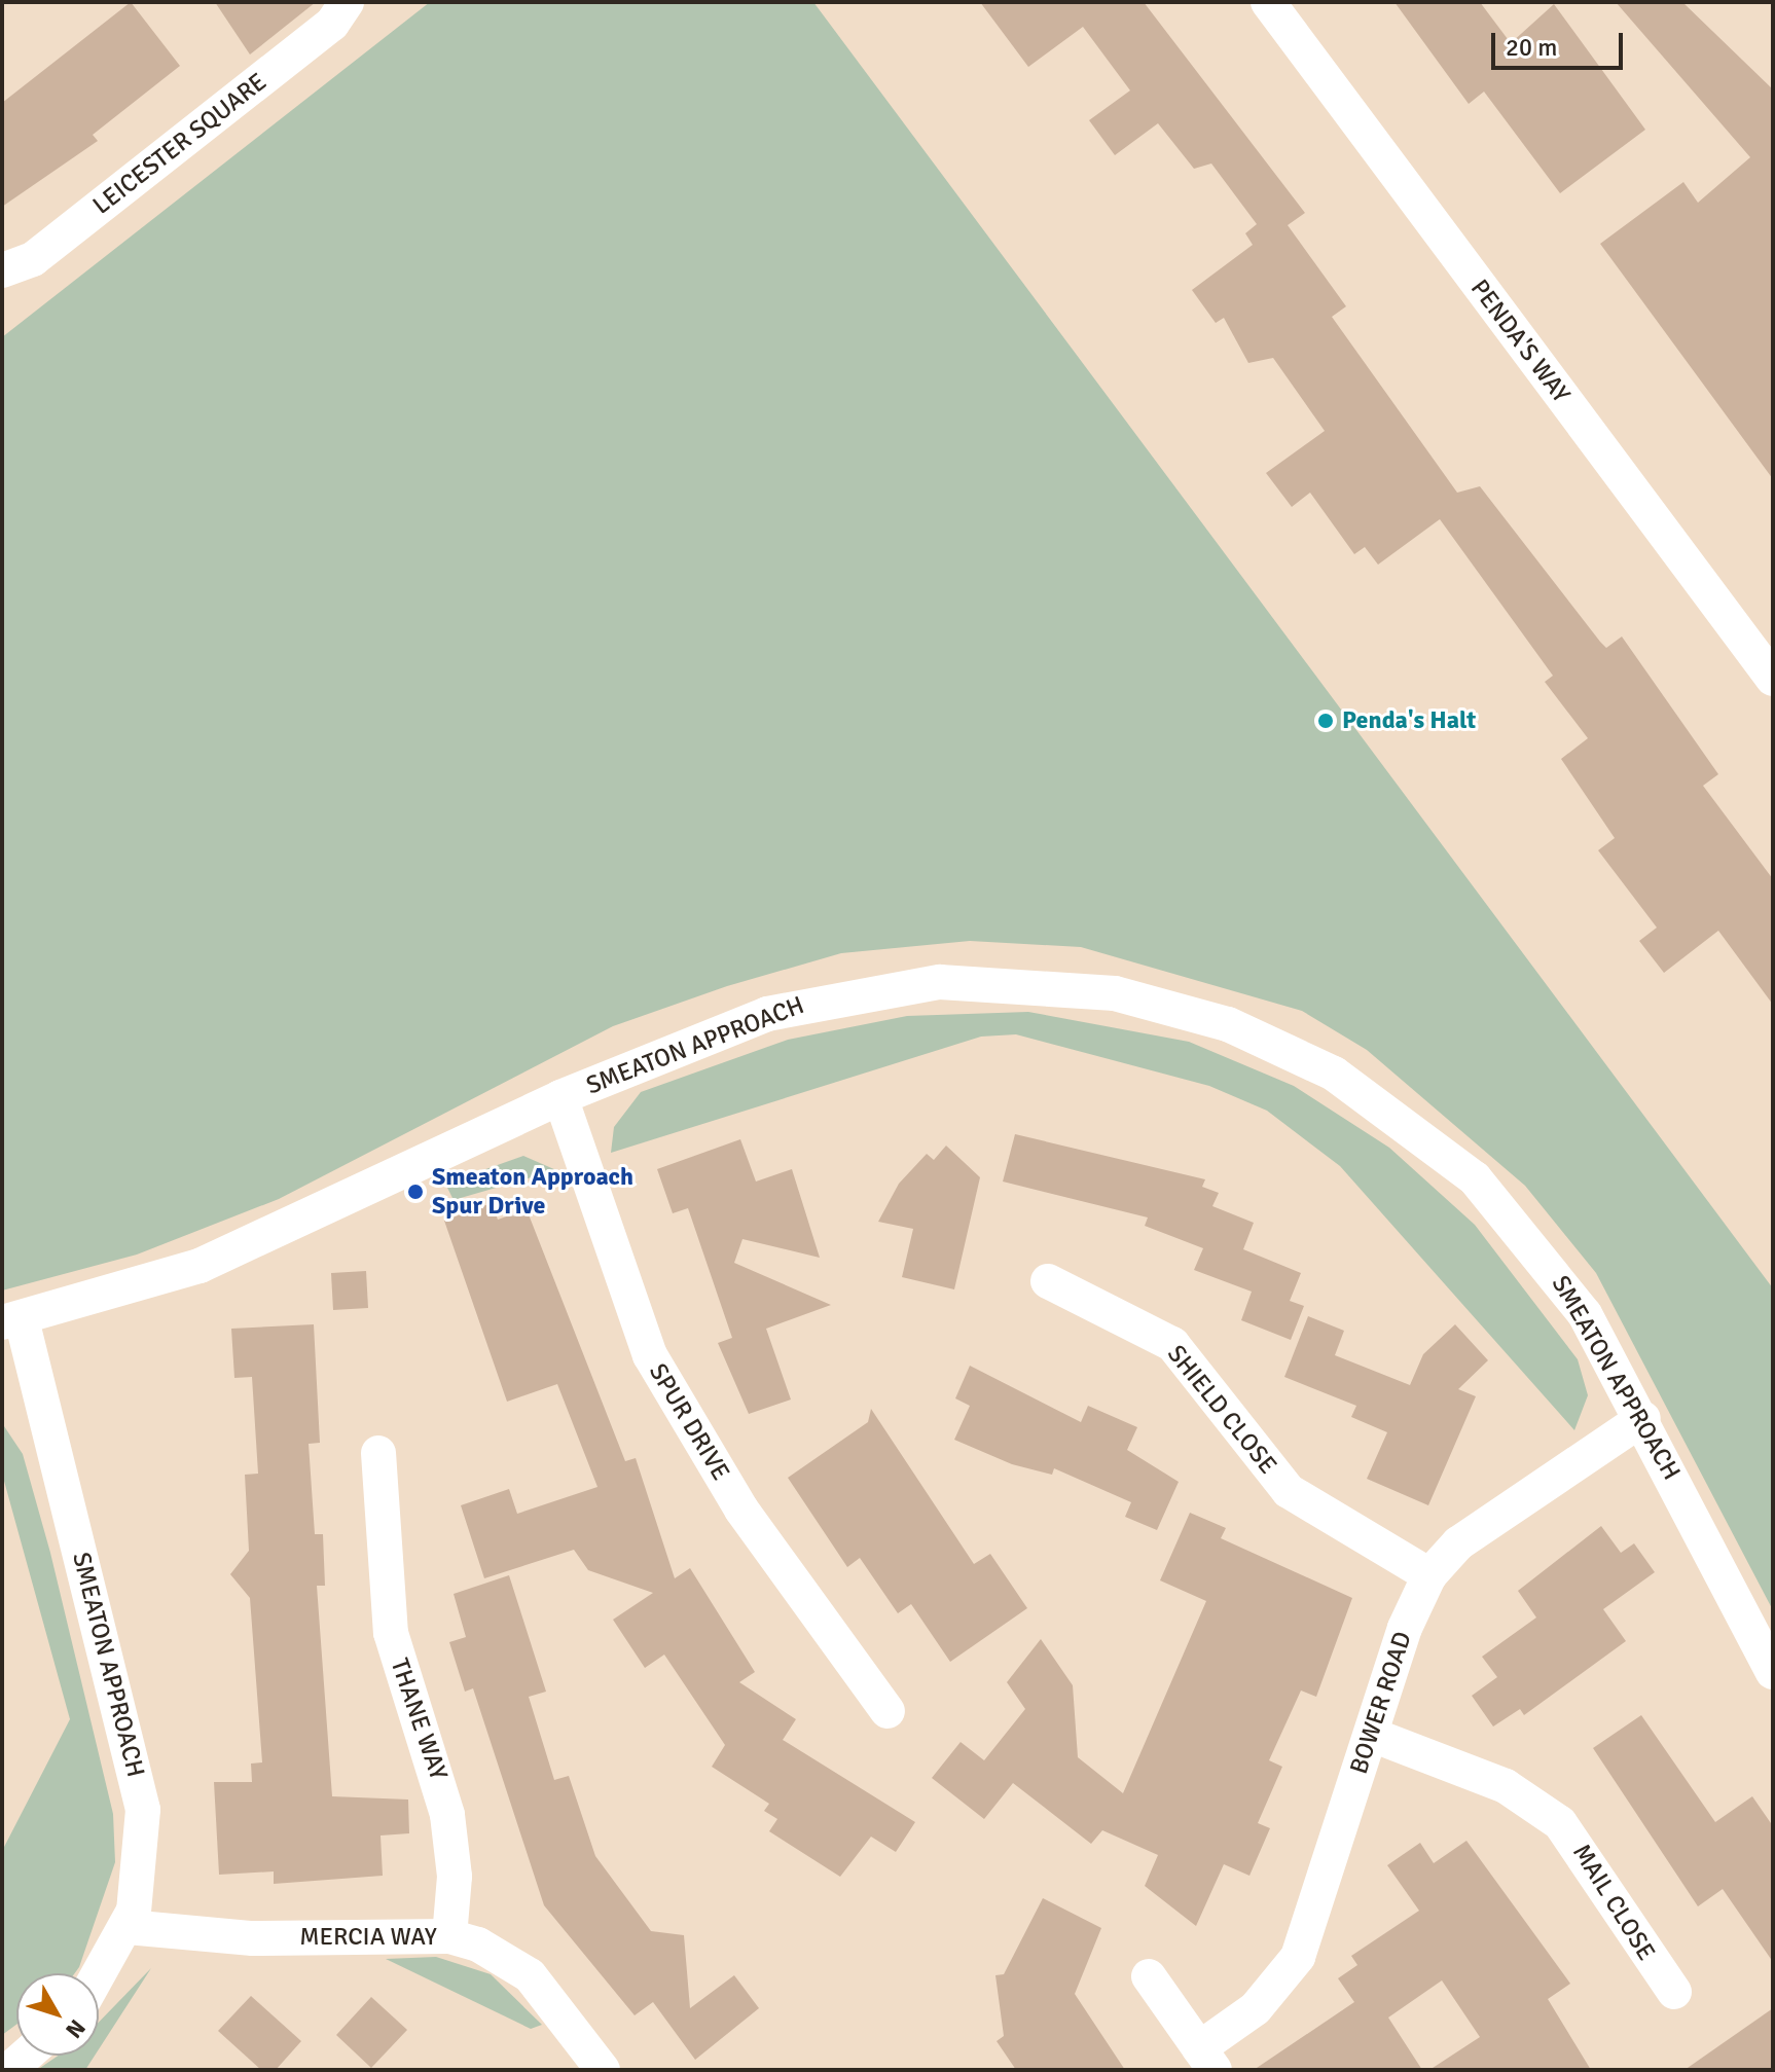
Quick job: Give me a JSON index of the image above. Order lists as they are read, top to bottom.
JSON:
{
  "streets": {
    "street": [
      "LEICESTER SQUARE",
      "PENDA'S WAY",
      "SMEATON APPROACH",
      "SHIELD CLOSE",
      "SPUR DRIVE",
      "BOWER ROAD",
      "THANE WAY",
      "MAIL CLOSE",
      "MERCIA WAY"
    ]
  },
  "crossings": [
    ["SMEATON APPROACH", "SPUR DRIVE"],
    ["SMEATON APPROACH", "BOWER ROAD"],
    ["SMEATON APPROACH", "MERCIA WAY"],
    ["SHIELD CLOSE", "BOWER ROAD"],
    ["BOWER ROAD", "MAIL CLOSE"],
    ["THANE WAY", "MERCIA WAY"]
  ],
  "places": ["Penda's Halt", "Smeaton Approach Spur Drive"],
  "scale_bar": "20 m",
  "north": "bottom right"
}
